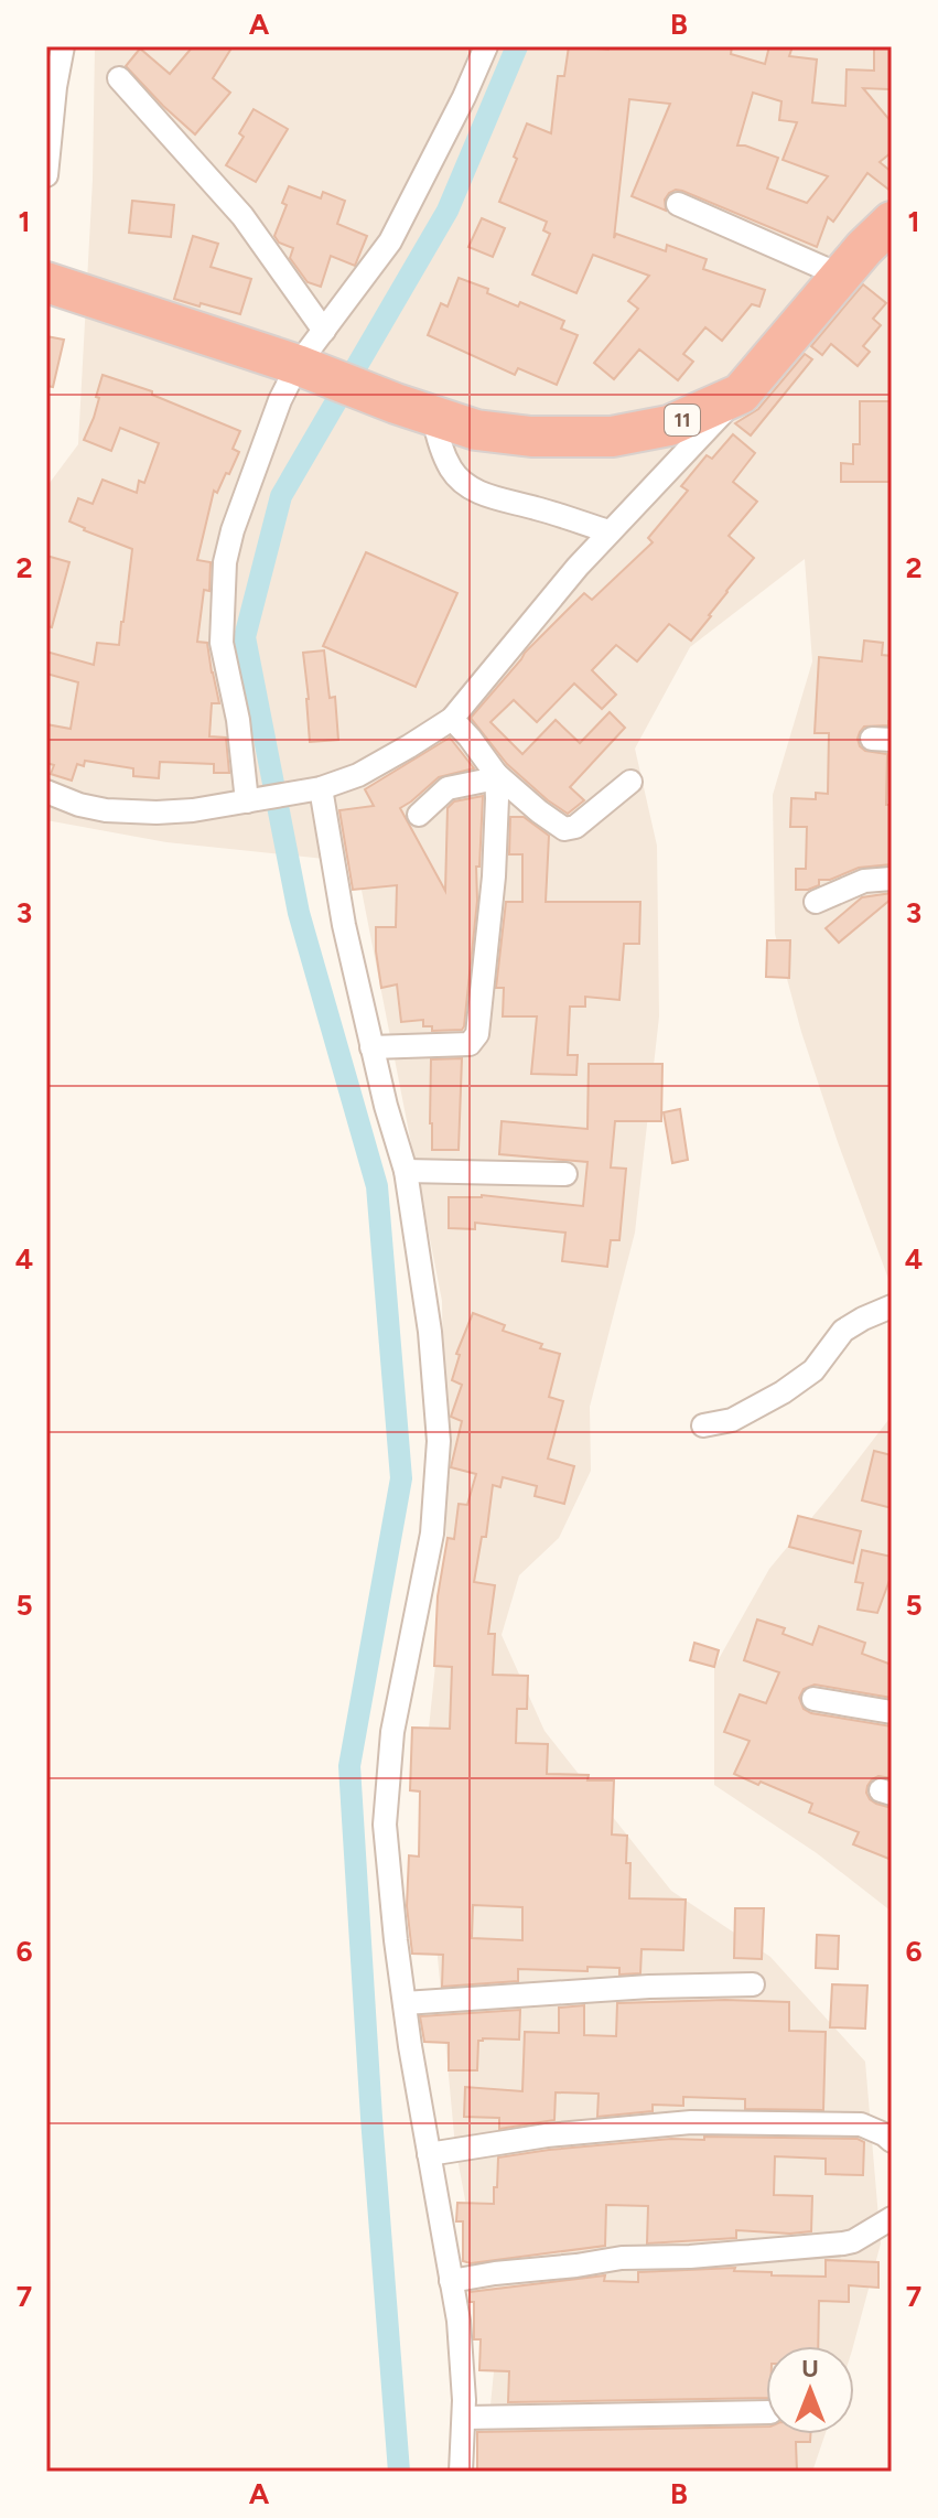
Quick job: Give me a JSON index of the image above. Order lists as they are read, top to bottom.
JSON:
{
  "streets": {
    "highway": ["11"]
  },
  "north": "top",
  "grid": {
    "columns": ["A", "B"],
    "rows": [
      "1",
      "2",
      "3",
      "4",
      "5",
      "6",
      "7"
    ]
  }
}
